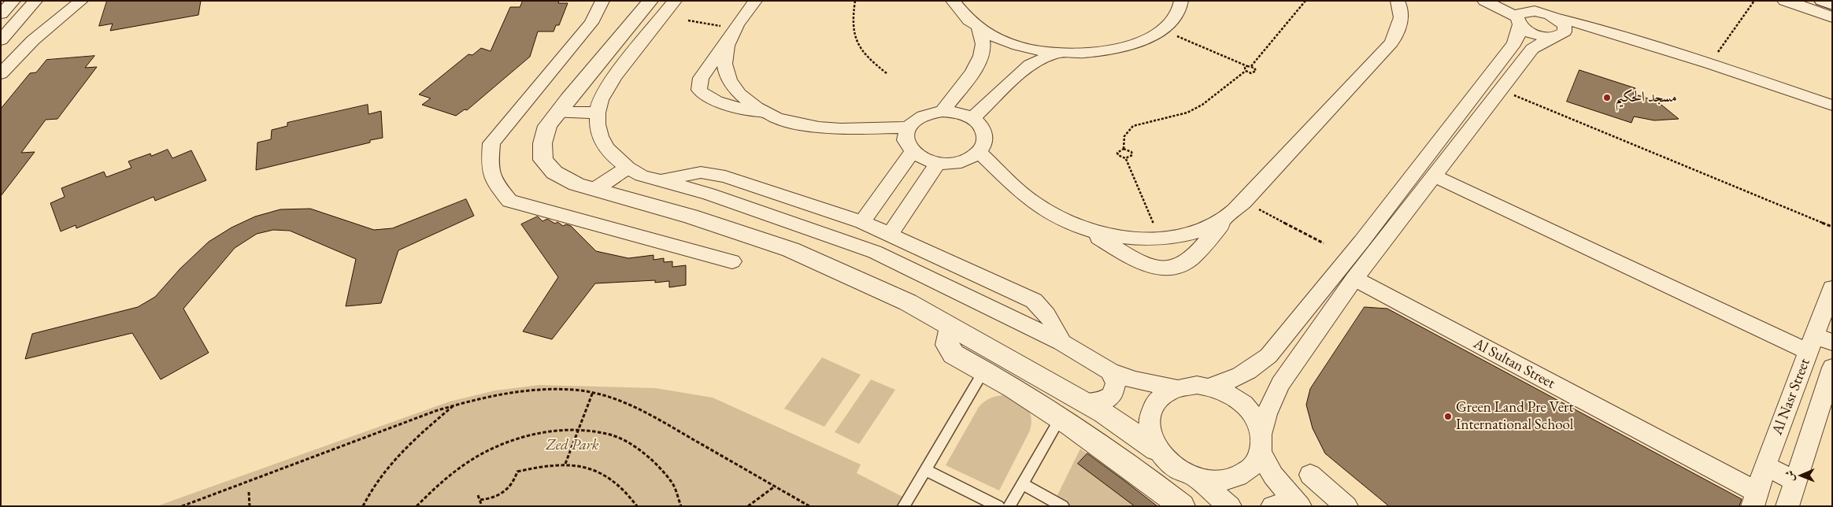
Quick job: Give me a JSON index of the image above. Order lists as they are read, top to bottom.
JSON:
{
  "streets": {
    "street": ["Al Sultan Street", "Al Nasr Street"]
  },
  "crossings": [
    ["Al Sultan Street", "Al Nasr Street"]
  ],
  "parks": ["Zed Park"],
  "places": ["مسجد الحكيم", "Green Land Pre Vert International School"],
  "north": "left"
}
